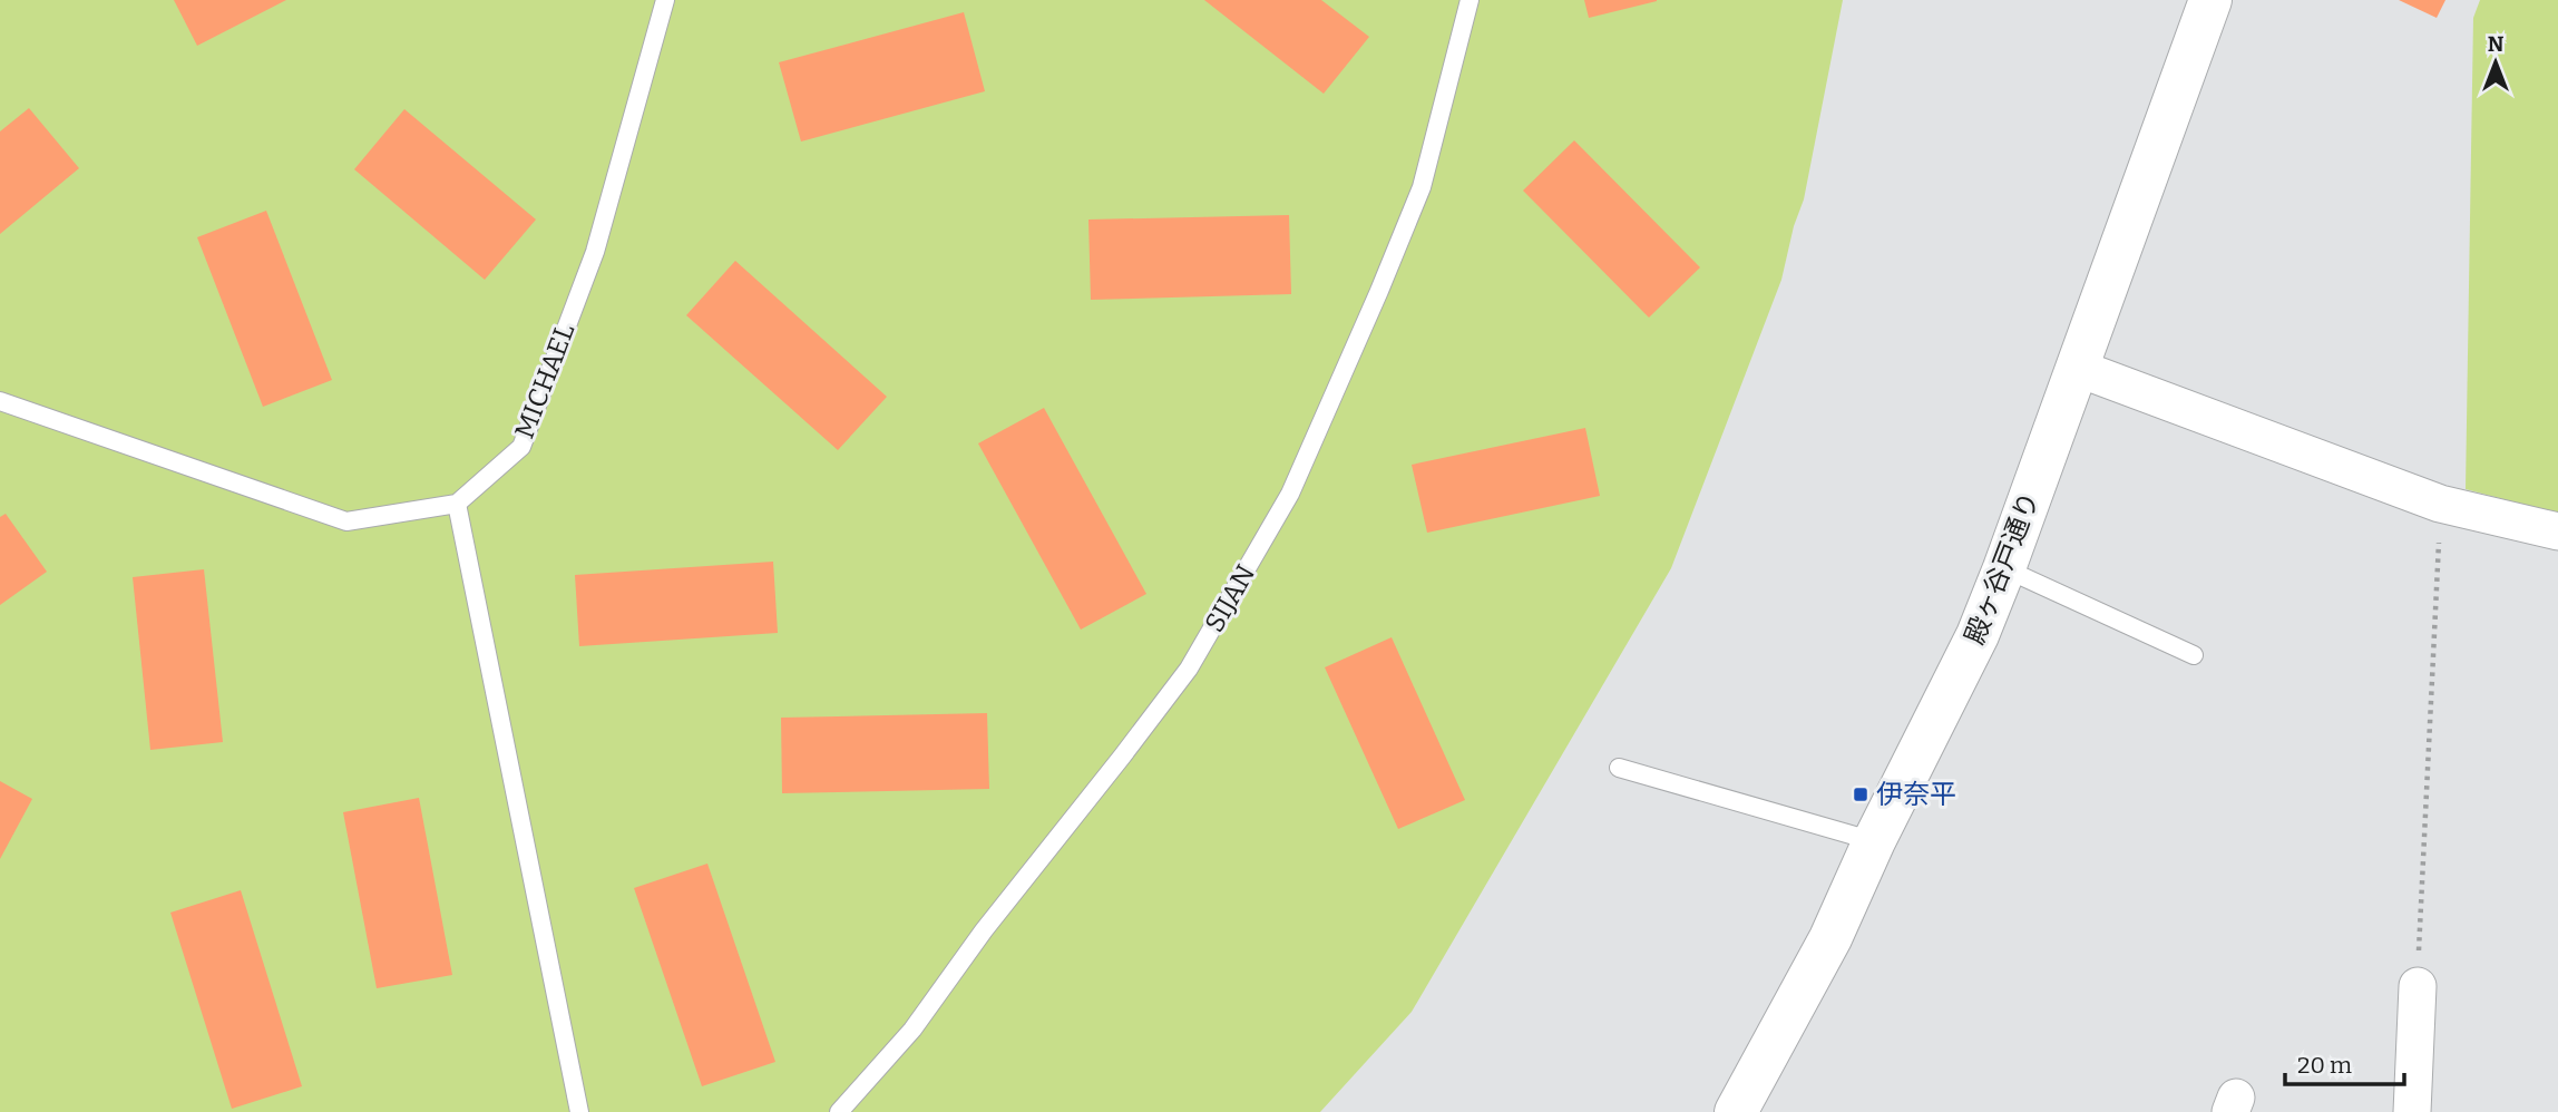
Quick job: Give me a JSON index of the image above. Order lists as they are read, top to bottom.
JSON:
{
  "streets": {
    "street": ["殿ヶ谷戸通り"],
    "lane": ["MICHAEL", "SIJAN"]
  },
  "places": {
    "transit": ["伊奈平"]
  },
  "scale_bar": "20 m",
  "north": "top"
}
